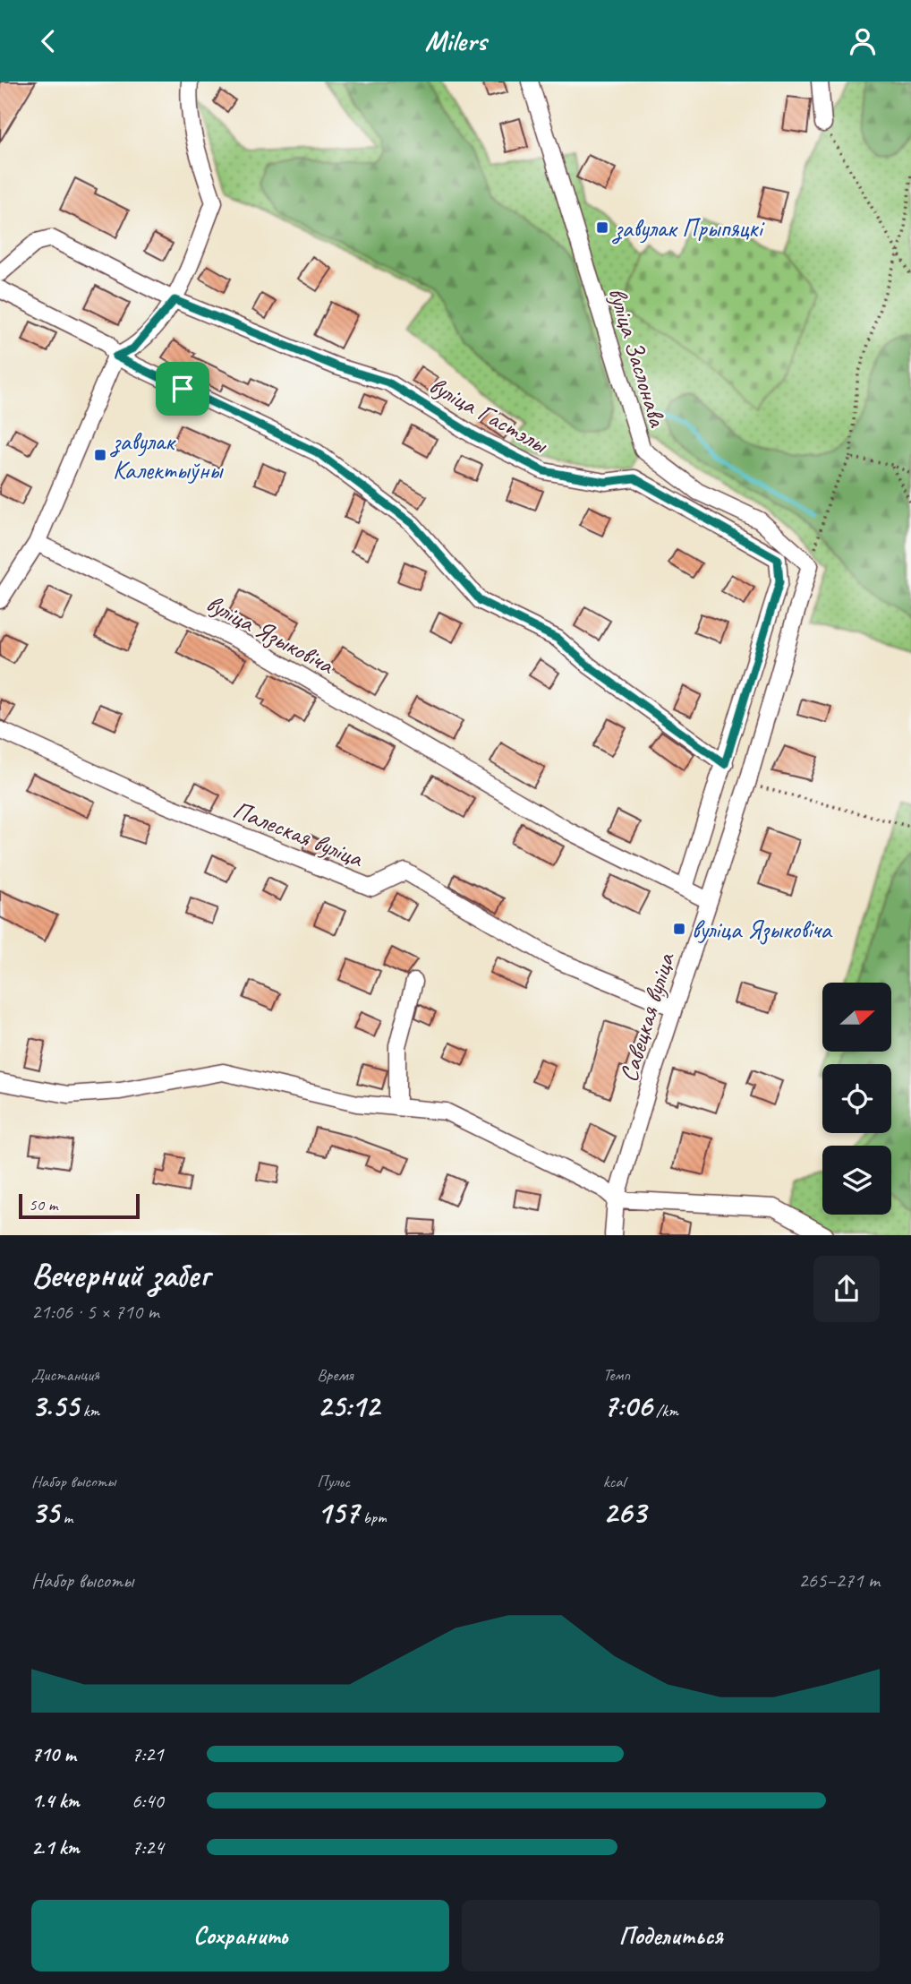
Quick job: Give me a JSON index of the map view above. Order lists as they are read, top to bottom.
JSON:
{
  "streets": {
    "street": [
      "вуліца Заслонава",
      "вуліца Гастэлы",
      "вуліца Языковіча",
      "Палеская вуліца",
      "Савецкая вуліца"
    ]
  },
  "crossings": [
    ["вуліца Заслонава", "Савецкая вуліца"],
    ["вуліца Языковіча", "Савецкая вуліца"],
    ["Палеская вуліца", "Савецкая вуліца"]
  ],
  "places": {
    "transit": ["завулак Прыпяцкі", "завулак Калектыўны", "вуліца Языковіча"]
  },
  "scale_bar": "50 m",
  "north": "right",
  "page": {
    "header": "Milers",
    "scale": "50 m",
    "heading": ["Вечерний забег", "21:06 · 5 × 710 m"],
    "stats": [
      ["Дистанция", "3.55 km"],
      ["Время", "25:12"],
      ["Темп", "7:06 /km"],
      ["Набор высоты", "35 m"],
      ["Пульс", "157 bpm"],
      ["kcal", "263"]
    ],
    "chart": ["Набор высоты", "265–271 m"],
    "list": [
      {
        "name": "710 m",
        "note": "7:21"
      },
      {
        "name": "1.4 km",
        "note": "6:40"
      },
      {
        "name": "2.1 km",
        "note": "7:24"
      }
    ],
    "buttons": ["Сохранить", "Поделиться"]
  }
}
